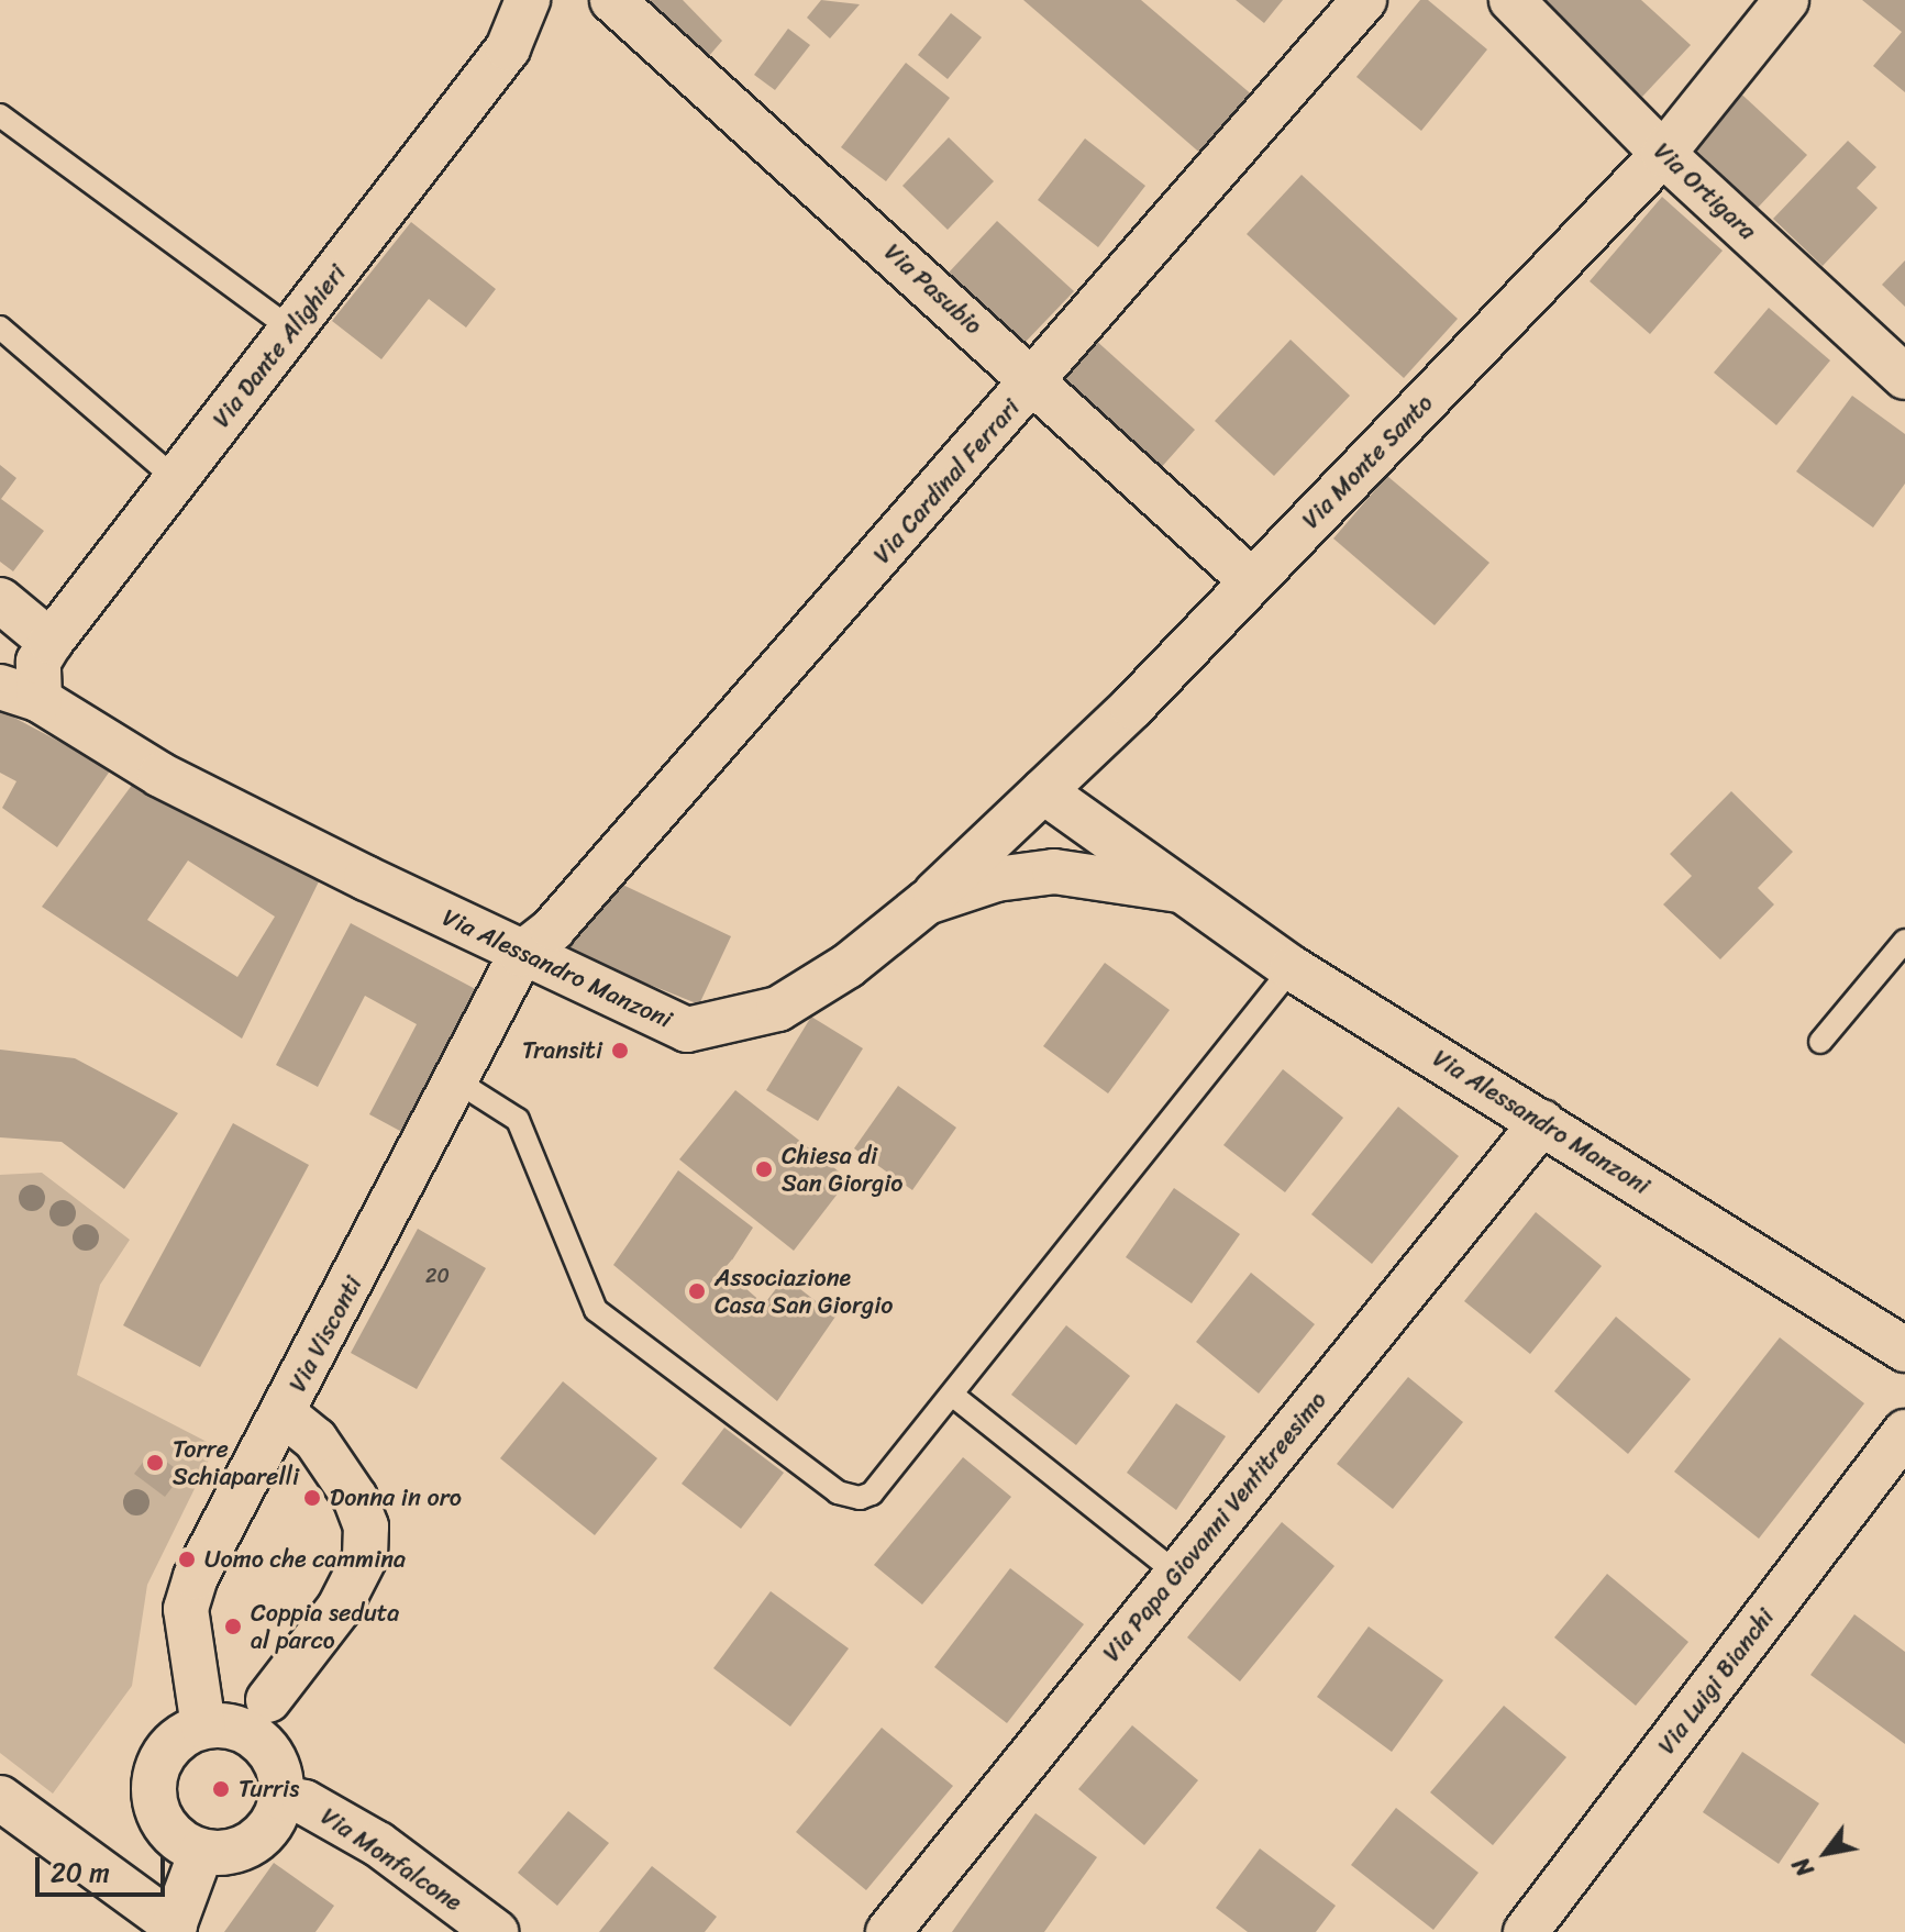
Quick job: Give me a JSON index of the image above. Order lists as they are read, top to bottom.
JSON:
{
  "streets": {
    "street": [
      "Via Ortigara",
      "Via Pasubio",
      "Via Dante Alighieri",
      "Via Monte Santo",
      "Via Cardinal Ferrari",
      "Via Alessandro Manzoni",
      "Via Visconti",
      "Via Papa Giovanni Ventitreesimo",
      "Via Luigi Bianchi",
      "Via Monfalcone"
    ]
  },
  "crossings": [
    ["Via Ortigara", "Via Monte Santo"],
    ["Via Pasubio", "Via Monte Santo"],
    ["Via Pasubio", "Via Cardinal Ferrari"],
    ["Via Monte Santo", "Via Alessandro Manzoni"],
    ["Via Cardinal Ferrari", "Via Alessandro Manzoni"],
    ["Via Cardinal Ferrari", "Via Visconti"],
    ["Via Alessandro Manzoni", "Via Visconti"],
    ["Via Alessandro Manzoni", "Via Papa Giovanni Ventitreesimo"],
    ["Via Visconti", "Via Monfalcone"]
  ],
  "places": [
    "Transiti",
    "Chiesa di San Giorgio",
    "Associazione Casa San Giorgio",
    "Torre Schiaparelli",
    "Donna in oro",
    "Uomo che cammina",
    "Coppia seduta al parco",
    "Turris"
  ],
  "house_numbers": ["20"],
  "scale_bar": "20 m",
  "north": "bottom left"
}
